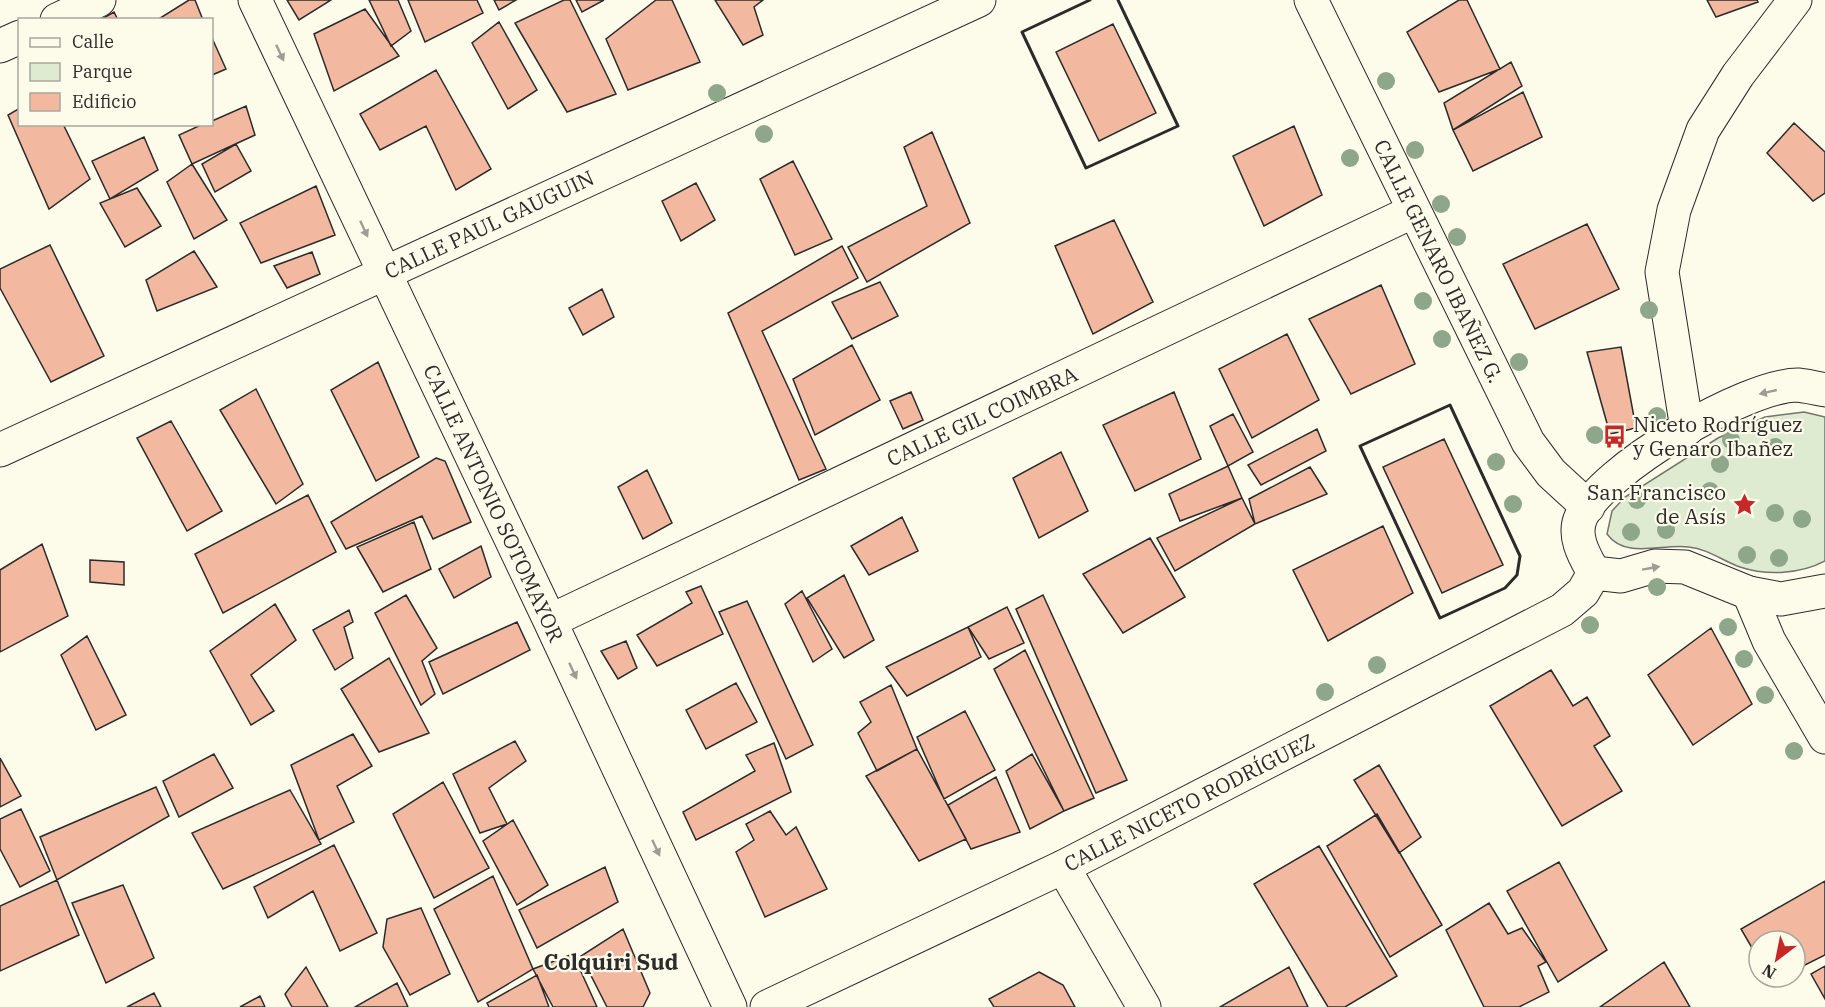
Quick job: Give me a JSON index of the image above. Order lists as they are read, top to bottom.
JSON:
{
  "streets": {
    "street": [
      "CALLE PAUL GAUGUIN",
      "CALLE GENARO IBAÑEZ G.",
      "CALLE GIL COIMBRA",
      "CALLE ANTONIO SOTOMAYOR",
      "CALLE NICETO RODRÍGUEZ"
    ]
  },
  "crossings": [
    ["CALLE PAUL GAUGUIN", "CALLE ANTONIO SOTOMAYOR"],
    ["CALLE GENARO IBAÑEZ G.", "CALLE GIL COIMBRA"],
    ["CALLE GIL COIMBRA", "CALLE ANTONIO SOTOMAYOR"]
  ],
  "one_way": ["CALLE ANTONIO SOTOMAYOR"],
  "districts": ["Colquiri Sud"],
  "places": {
    "bus stop": ["Niceto Rodríguez y Genaro Ibañez"],
    "place": ["San Francisco de Asís"]
  },
  "legend": ["Calle", "Parque", "Edificio"],
  "north": "bottom left"
}
